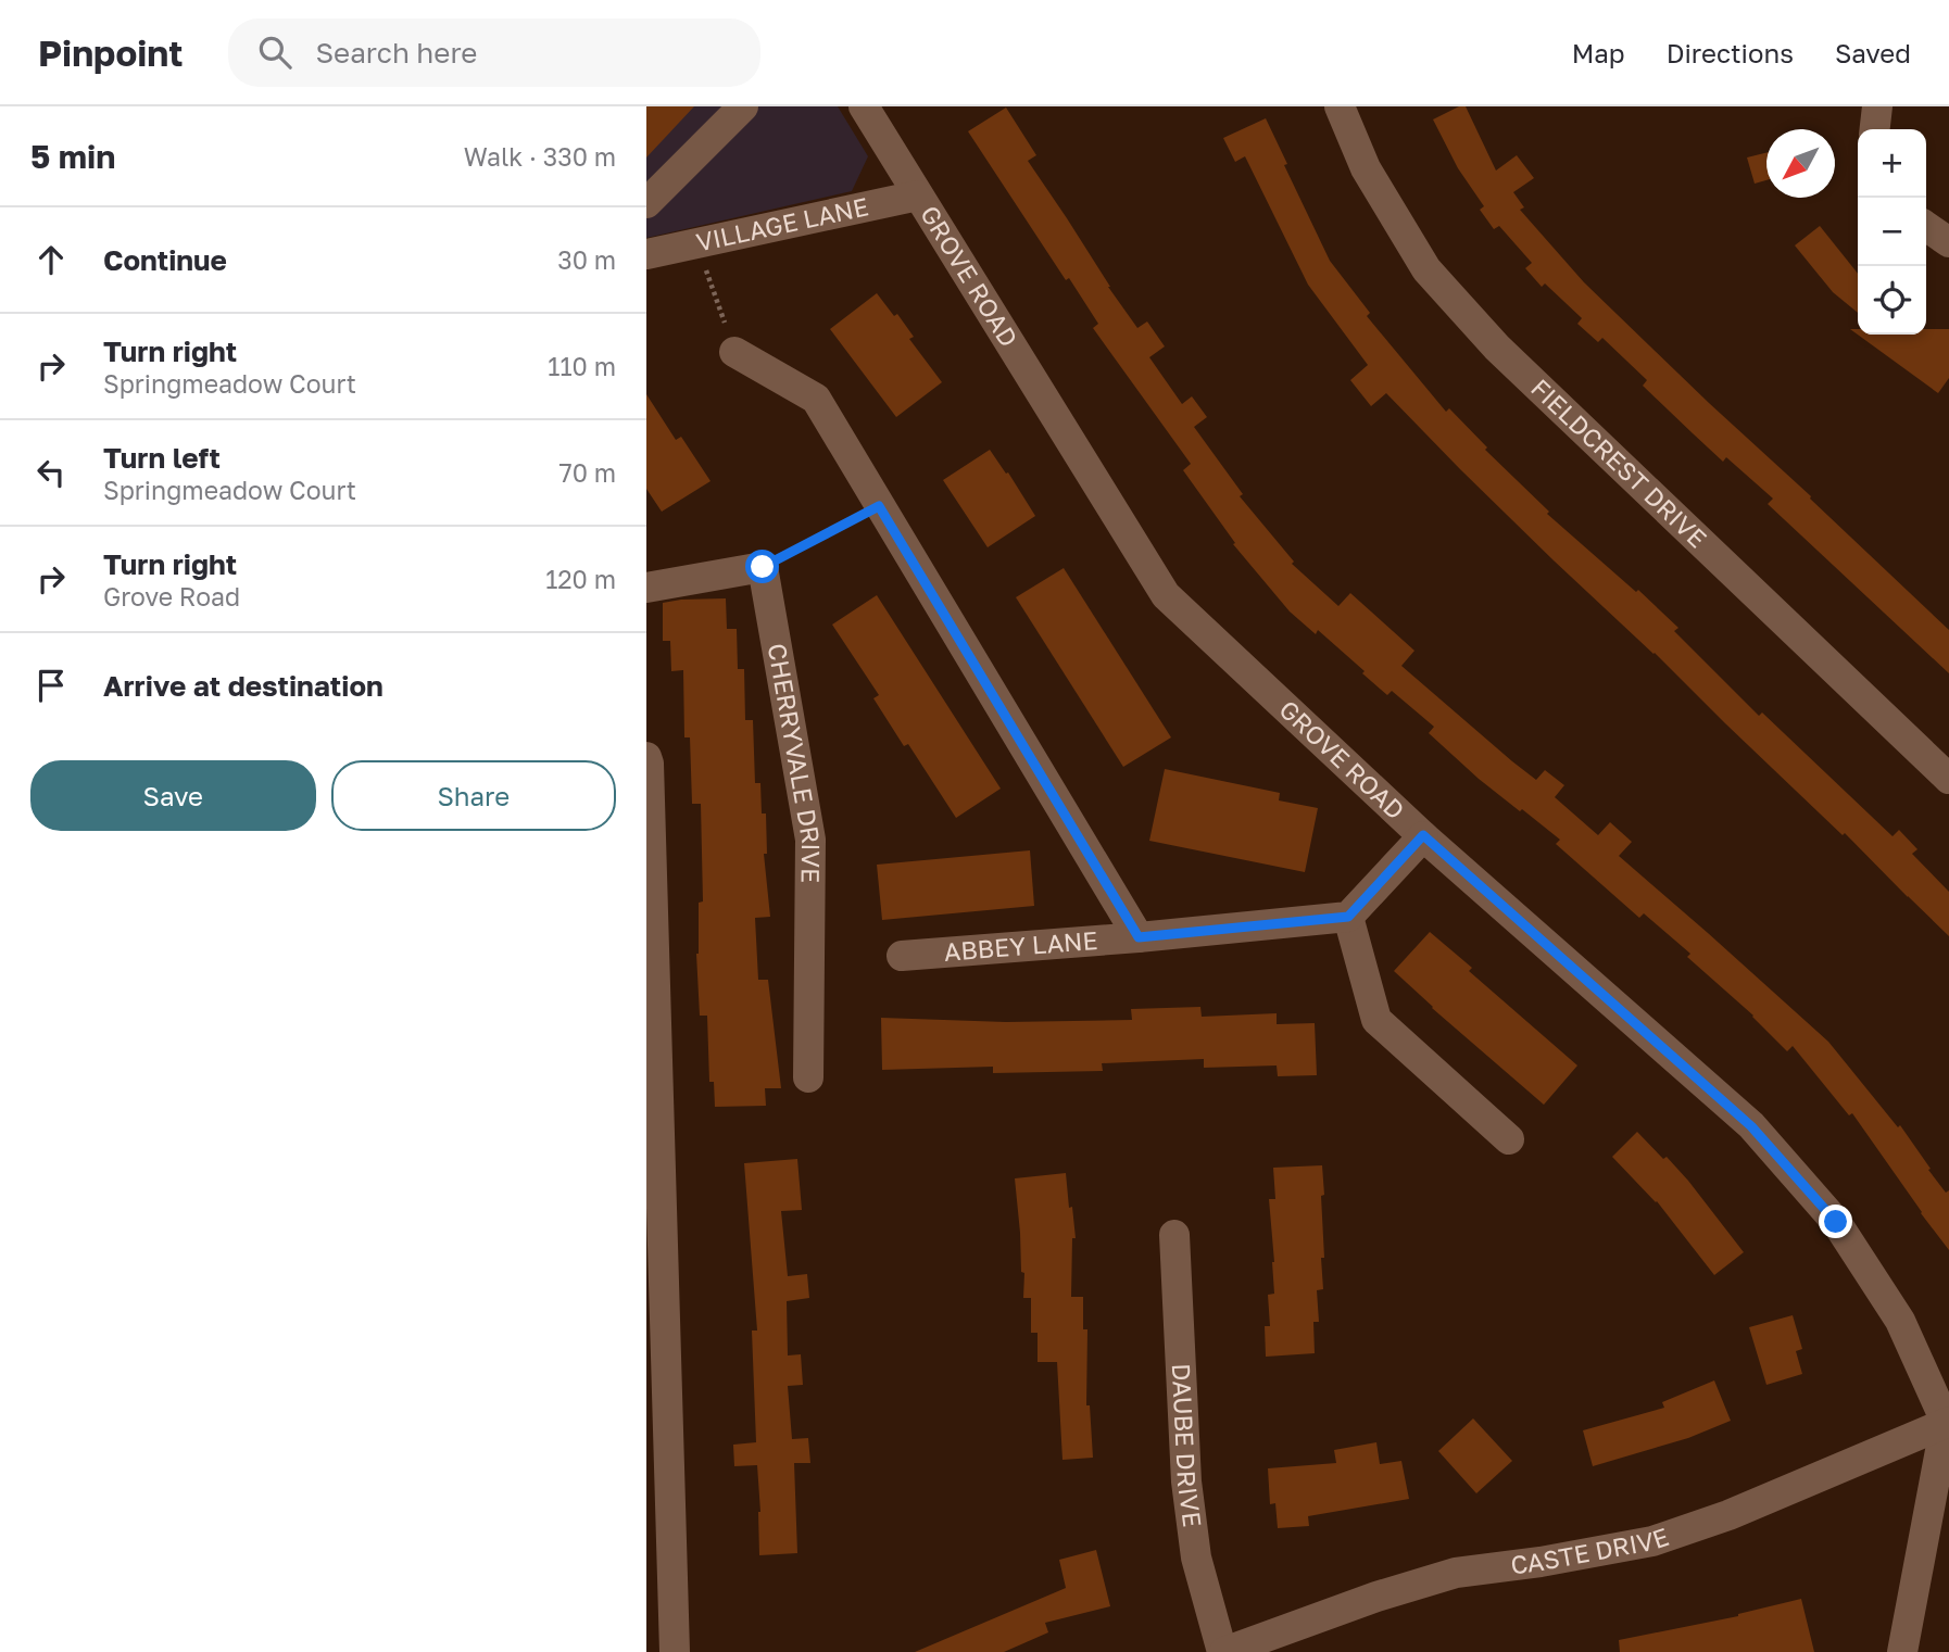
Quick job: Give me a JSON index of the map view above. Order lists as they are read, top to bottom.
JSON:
{
  "streets": {
    "street": [
      "VILLAGE LANE",
      "GROVE ROAD",
      "FIELDCREST DRIVE",
      "CHERRYVALE DRIVE",
      "ABBEY LANE",
      "DAUBE DRIVE",
      "CASTE DRIVE"
    ]
  },
  "crossings": [
    ["VILLAGE LANE", "GROVE ROAD"],
    ["GROVE ROAD", "CASTE DRIVE"],
    ["DAUBE DRIVE", "CASTE DRIVE"]
  ],
  "north": "bottom left",
  "page": {
    "header": "Pinpoint",
    "search": "Search here",
    "nav": ["Map", "Directions", "Saved"],
    "heading": ["5 min", "Walk · 330 m"],
    "map_buttons": ["+", "−"],
    "list": [
      ["Continue", "30 m"],
      ["Turn right", "Springmeadow Court", "110 m"],
      ["Turn left", "Springmeadow Court", "70 m"],
      ["Turn right", "Grove Road", "120 m"],
      "Arrive at destination"
    ],
    "buttons": ["Save", "Share"]
  }
}
